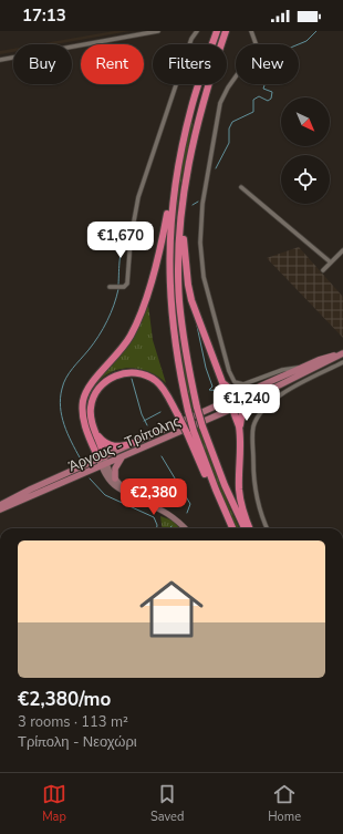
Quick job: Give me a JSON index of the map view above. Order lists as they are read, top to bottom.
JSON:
{
  "streets": {
    "main road": ["Άργους - Τρίπολης"]
  },
  "north": "bottom right",
  "page": {
    "status": "17:13",
    "chip": [
      "Buy",
      "Rent",
      "Filters",
      "New"
    ],
    "price": ["€1,670", "€1,240", "€2,380"],
    "list": [
      {
        "name": "€2,380/mo",
        "note": "3 rooms · 113 m² · Τρίπολη - Νεοχώρι"
      }
    ],
    "tabs": ["Map", "Saved", "Home"]
  }
}
